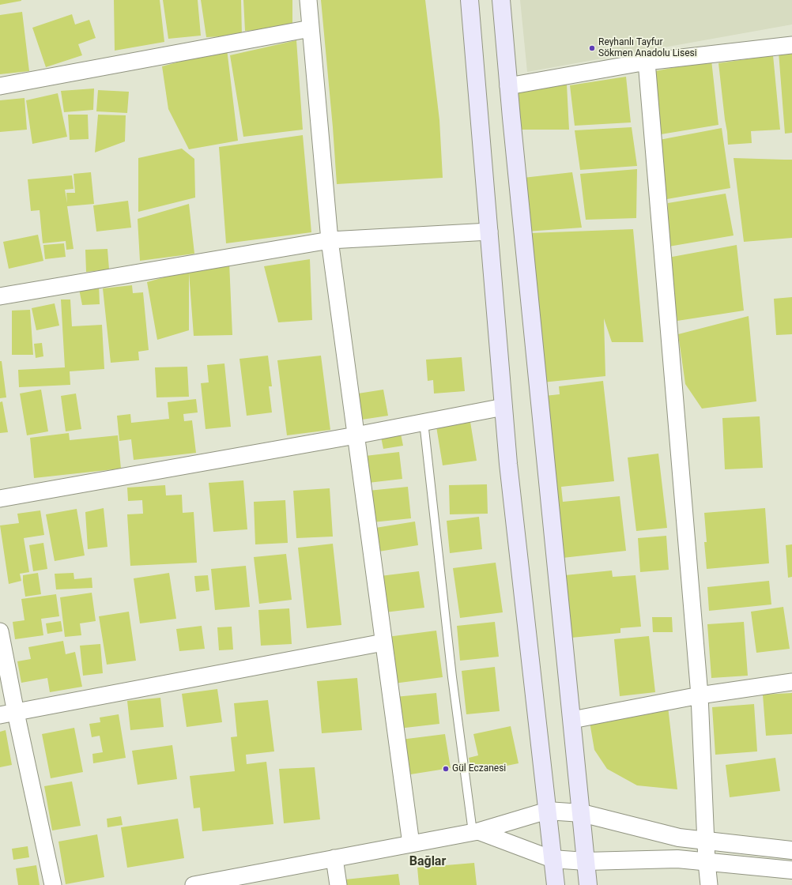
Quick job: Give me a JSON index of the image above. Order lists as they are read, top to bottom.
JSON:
{
  "districts": ["Bağlar"],
  "places": ["Reyhanlı Tayfur Sökmen Anadolu Lisesi", "Gül Eczanesi"]
}
